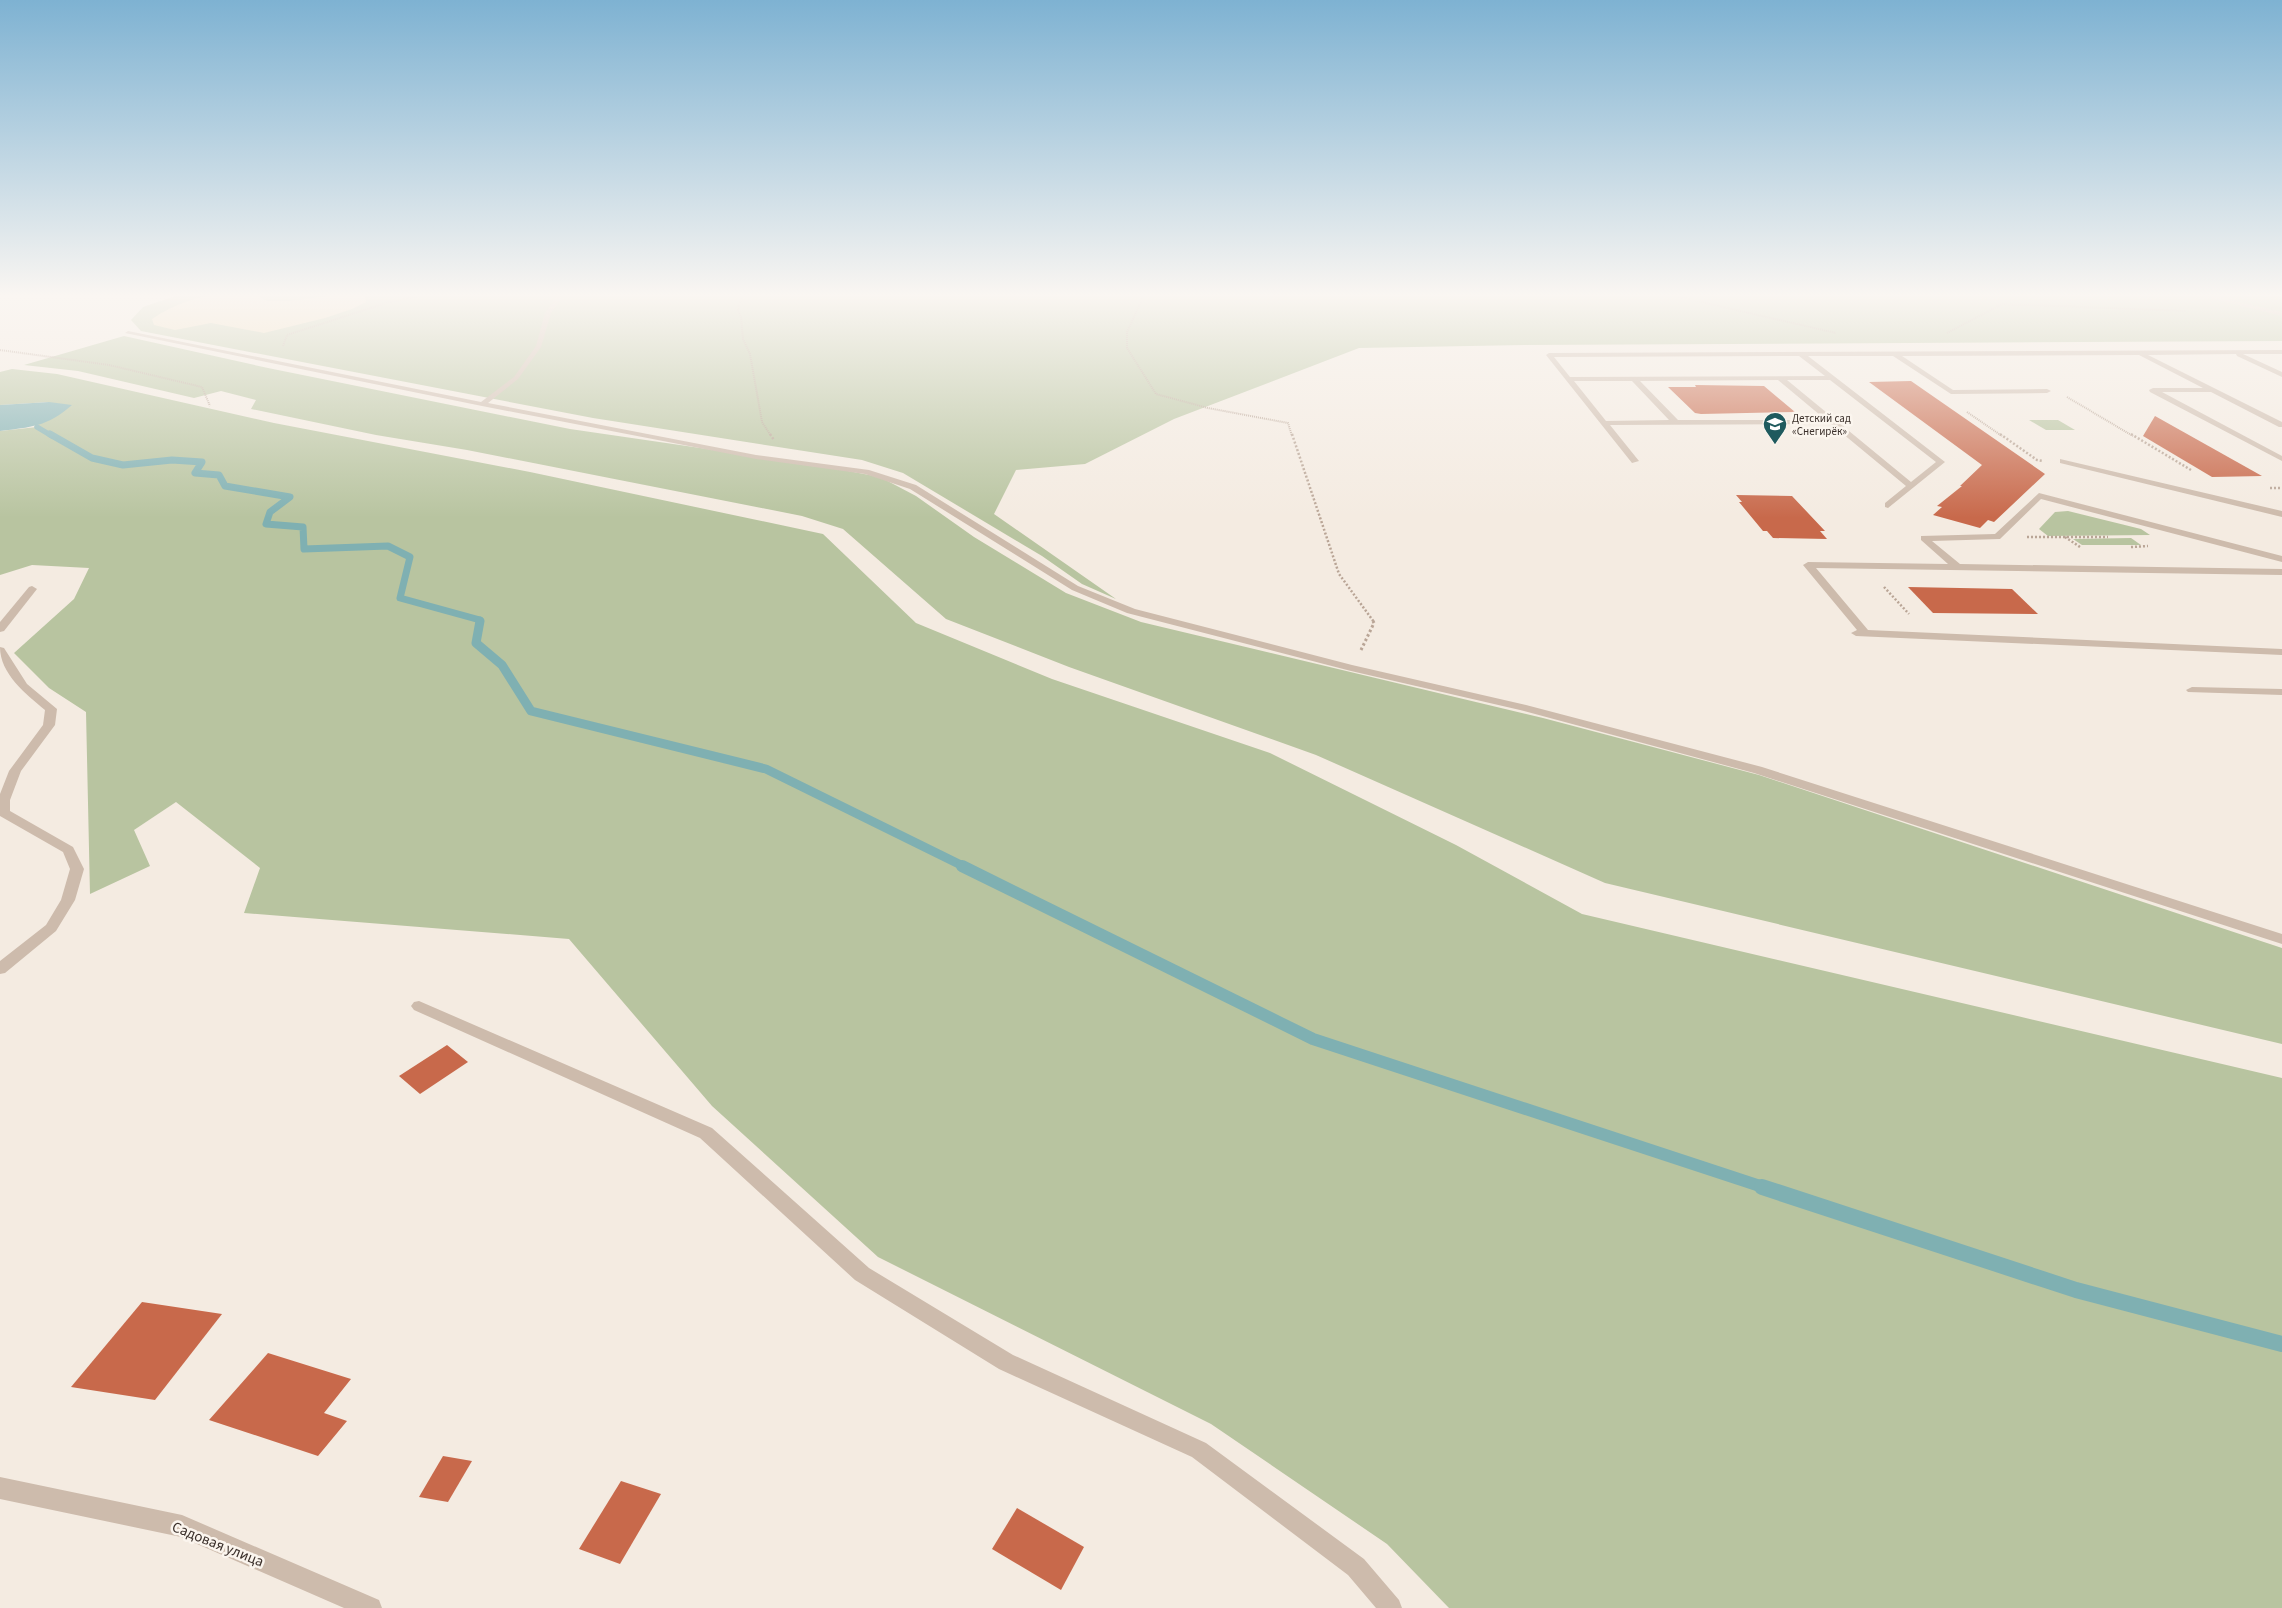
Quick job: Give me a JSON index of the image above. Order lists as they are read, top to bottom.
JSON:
{
  "streets": {
    "street": ["Садовая улица"]
  },
  "places": {
    "school or university": ["Детский сад «Снегирёк»"]
  }
}
